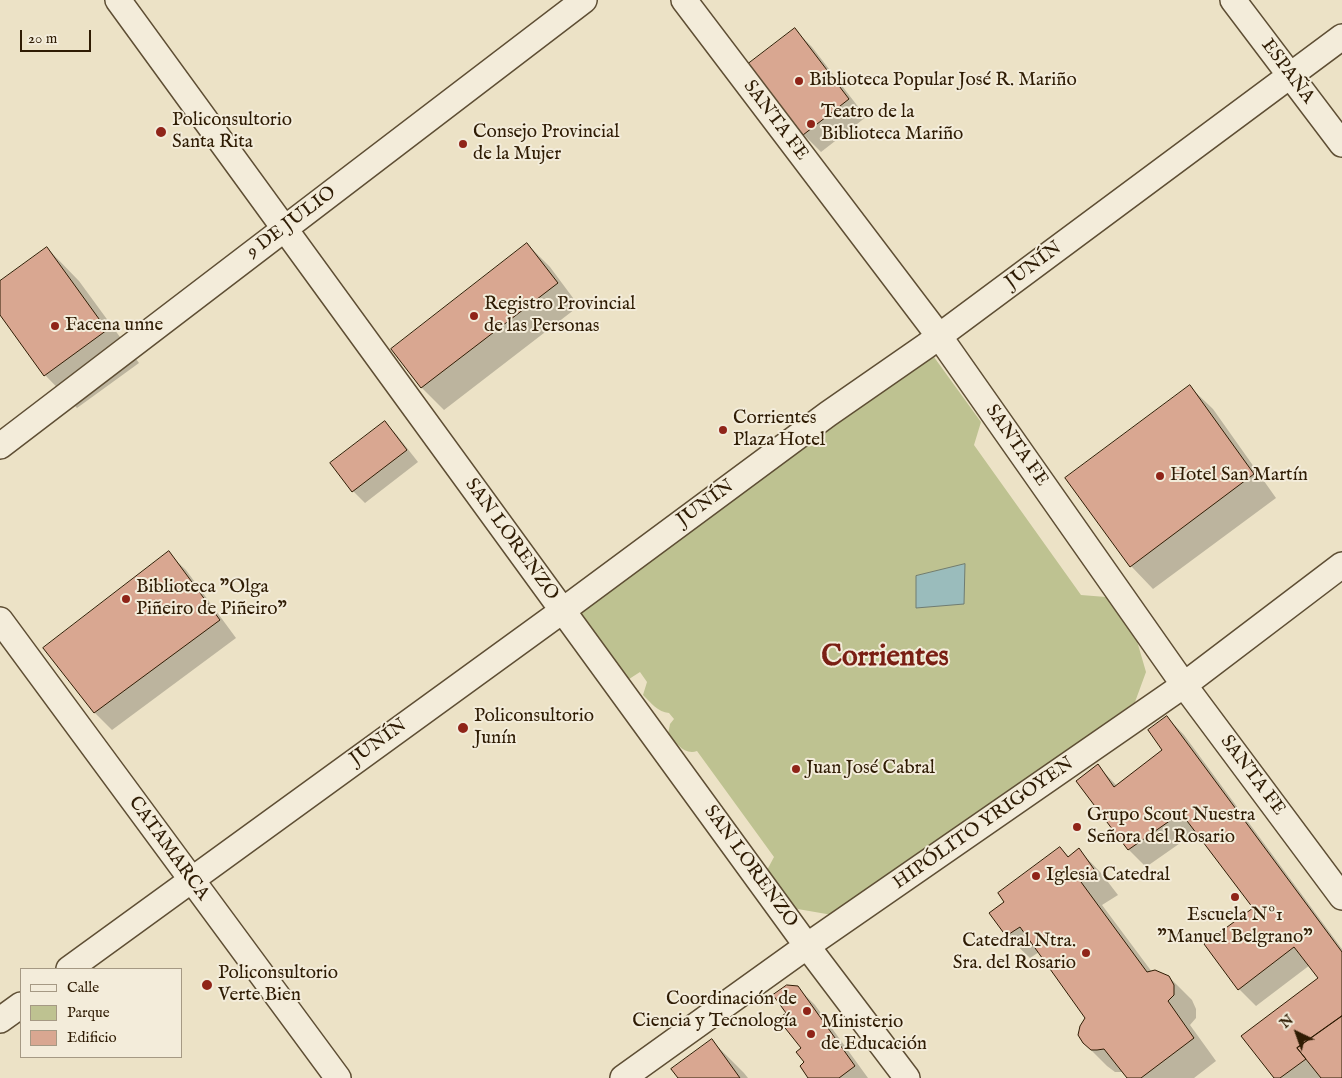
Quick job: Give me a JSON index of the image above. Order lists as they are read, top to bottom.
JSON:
{
  "streets": {
    "street": [
      "ESPAÑA",
      "SANTA FE",
      "9 DE JULIO",
      "JUNÍN",
      "SAN LORENZO",
      "HIPÓLITO YRIGOYEN",
      "CATAMARCA"
    ]
  },
  "crossings": [
    ["ESPAÑA", "JUNÍN"],
    ["SANTA FE", "JUNÍN"],
    ["SANTA FE", "HIPÓLITO YRIGOYEN"],
    ["9 DE JULIO", "SAN LORENZO"],
    ["JUNÍN", "SAN LORENZO"],
    ["JUNÍN", "CATAMARCA"],
    ["SAN LORENZO", "HIPÓLITO YRIGOYEN"]
  ],
  "districts": ["Corrientes"],
  "places": [
    "Biblioteca Popular José R. Mariño",
    "Teatro de la Biblioteca Mariño",
    "Policonsultorio Santa Rita",
    "Consejo Provincial de la Mujer",
    "Registro Provincial de las Personas",
    "Facena unne",
    "Corrientes Plaza Hotel",
    "Hotel San Martín",
    "Biblioteca \"Olga Piñeiro de Piñeiro\"",
    "Policonsultorio Junín",
    "Juan José Cabral",
    "Grupo Scout Nuestra Señora del Rosario",
    "Iglesia Catedral",
    "Escuela Nº1 \"Manuel Belgrano\"",
    "Catedral Ntra. Sra. del Rosario",
    "Policonsultorio Verte Bien",
    "Coordinación de Ciencia y Tecnología",
    "Ministerio de Educación"
  ],
  "legend": ["Calle", "Parque", "Edificio"],
  "scale_bar": "20 m",
  "north": "top left"
}
